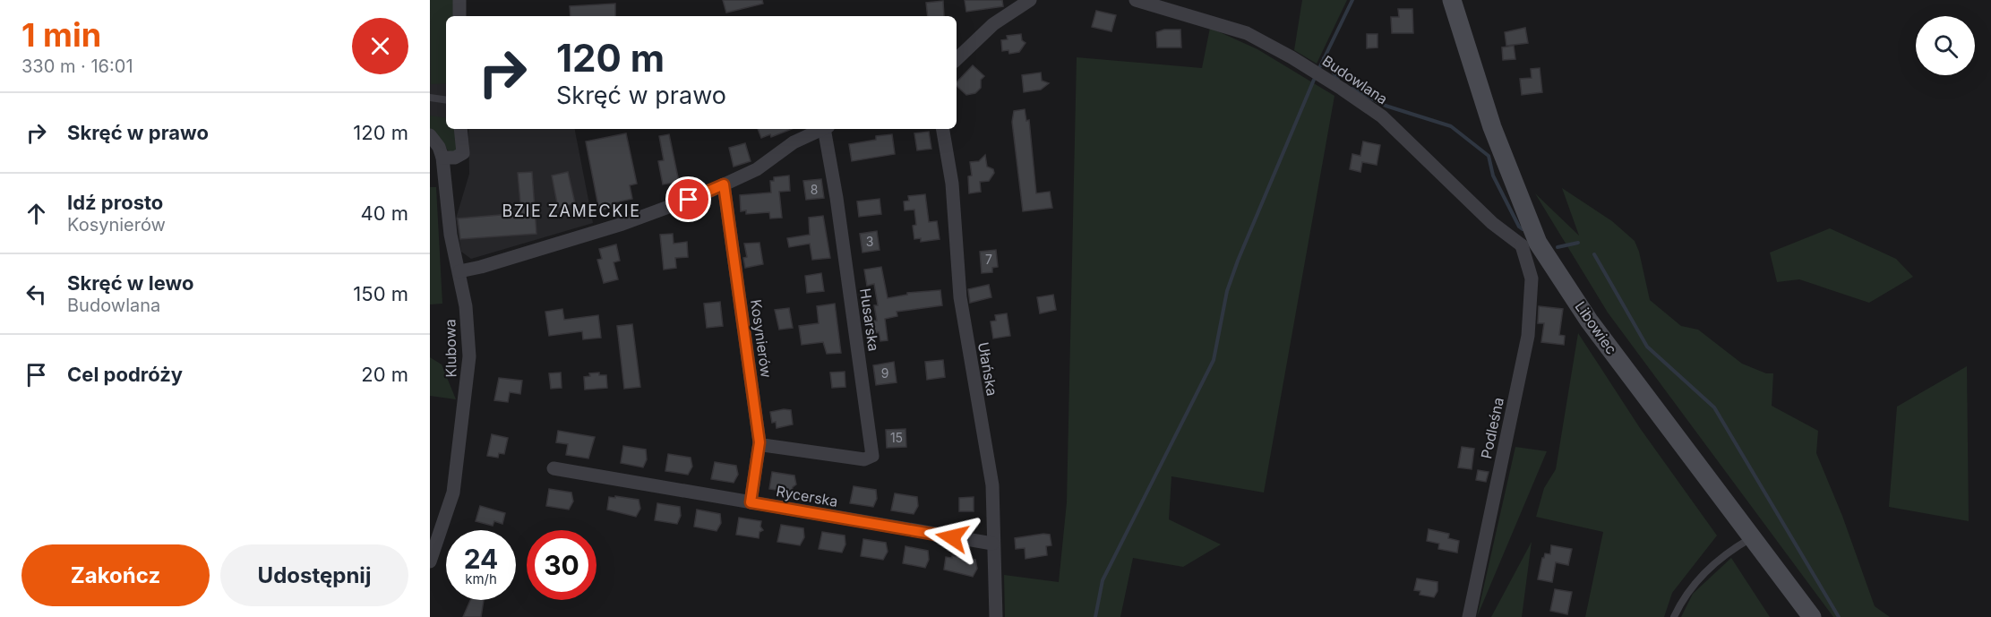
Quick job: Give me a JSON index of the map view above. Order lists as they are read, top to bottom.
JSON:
{
  "streets": {
    "street": [
      "Budowlana",
      "Husarska",
      "Libowiec",
      "Kosynierów",
      "Klubowa",
      "Ułańska",
      "Podleśna",
      "Rycerska"
    ]
  },
  "crossings": [
    ["Budowlana", "Libowiec"],
    ["Budowlana", "Podleśna"],
    ["Husarska", "Kosynierów"],
    ["Libowiec", "Podleśna"],
    ["Kosynierów", "Rycerska"],
    ["Ułańska", "Rycerska"]
  ],
  "districts": ["BZIE ZAMECKIE"],
  "house_numbers": [
    "8",
    "3",
    "7",
    "9",
    "15"
  ],
  "page": {
    "heading": ["1 min", "330 m · 16:01"],
    "turn": ["120 m", "Skręć w prawo"],
    "list": [
      {
        "name": "Skręć w prawo",
        "value": "120 m"
      },
      {
        "name": "Idź prosto",
        "note": "Kosynierów",
        "value": "40 m"
      },
      {
        "name": "Skręć w lewo",
        "note": "Budowlana",
        "value": "150 m"
      },
      {
        "name": "Cel podróży",
        "value": "20 m"
      }
    ],
    "speed": "24 km/h",
    "limit": "30",
    "buttons": ["Zakończ", "Udostępnij"]
  }
}
